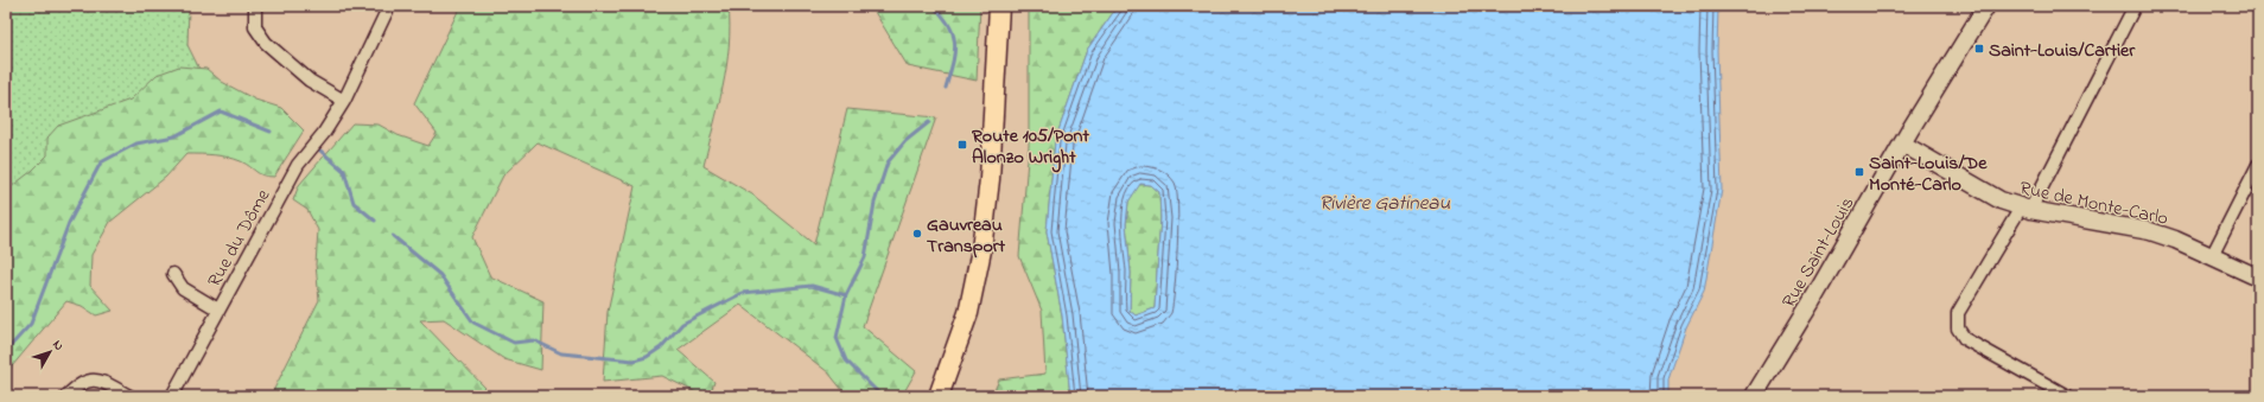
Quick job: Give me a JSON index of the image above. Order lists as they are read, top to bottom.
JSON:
{
  "streets": {
    "main road": ["Rue de Monte-Carlo", "Rue Saint-Louis"],
    "street": ["Rue du Dôme"]
  },
  "crossings": [
    ["Rue de Monte-Carlo", "Rue Saint-Louis"]
  ],
  "water": ["Rivière Gatineau"],
  "places": {
    "transit": ["Saint-Louis/Cartier", "Route 105/Pont Alonzo Wright", "Saint-Louis/De Monté-Carlo"],
    "other": ["Gauvreau Transport"]
  },
  "north": "top right"
}
